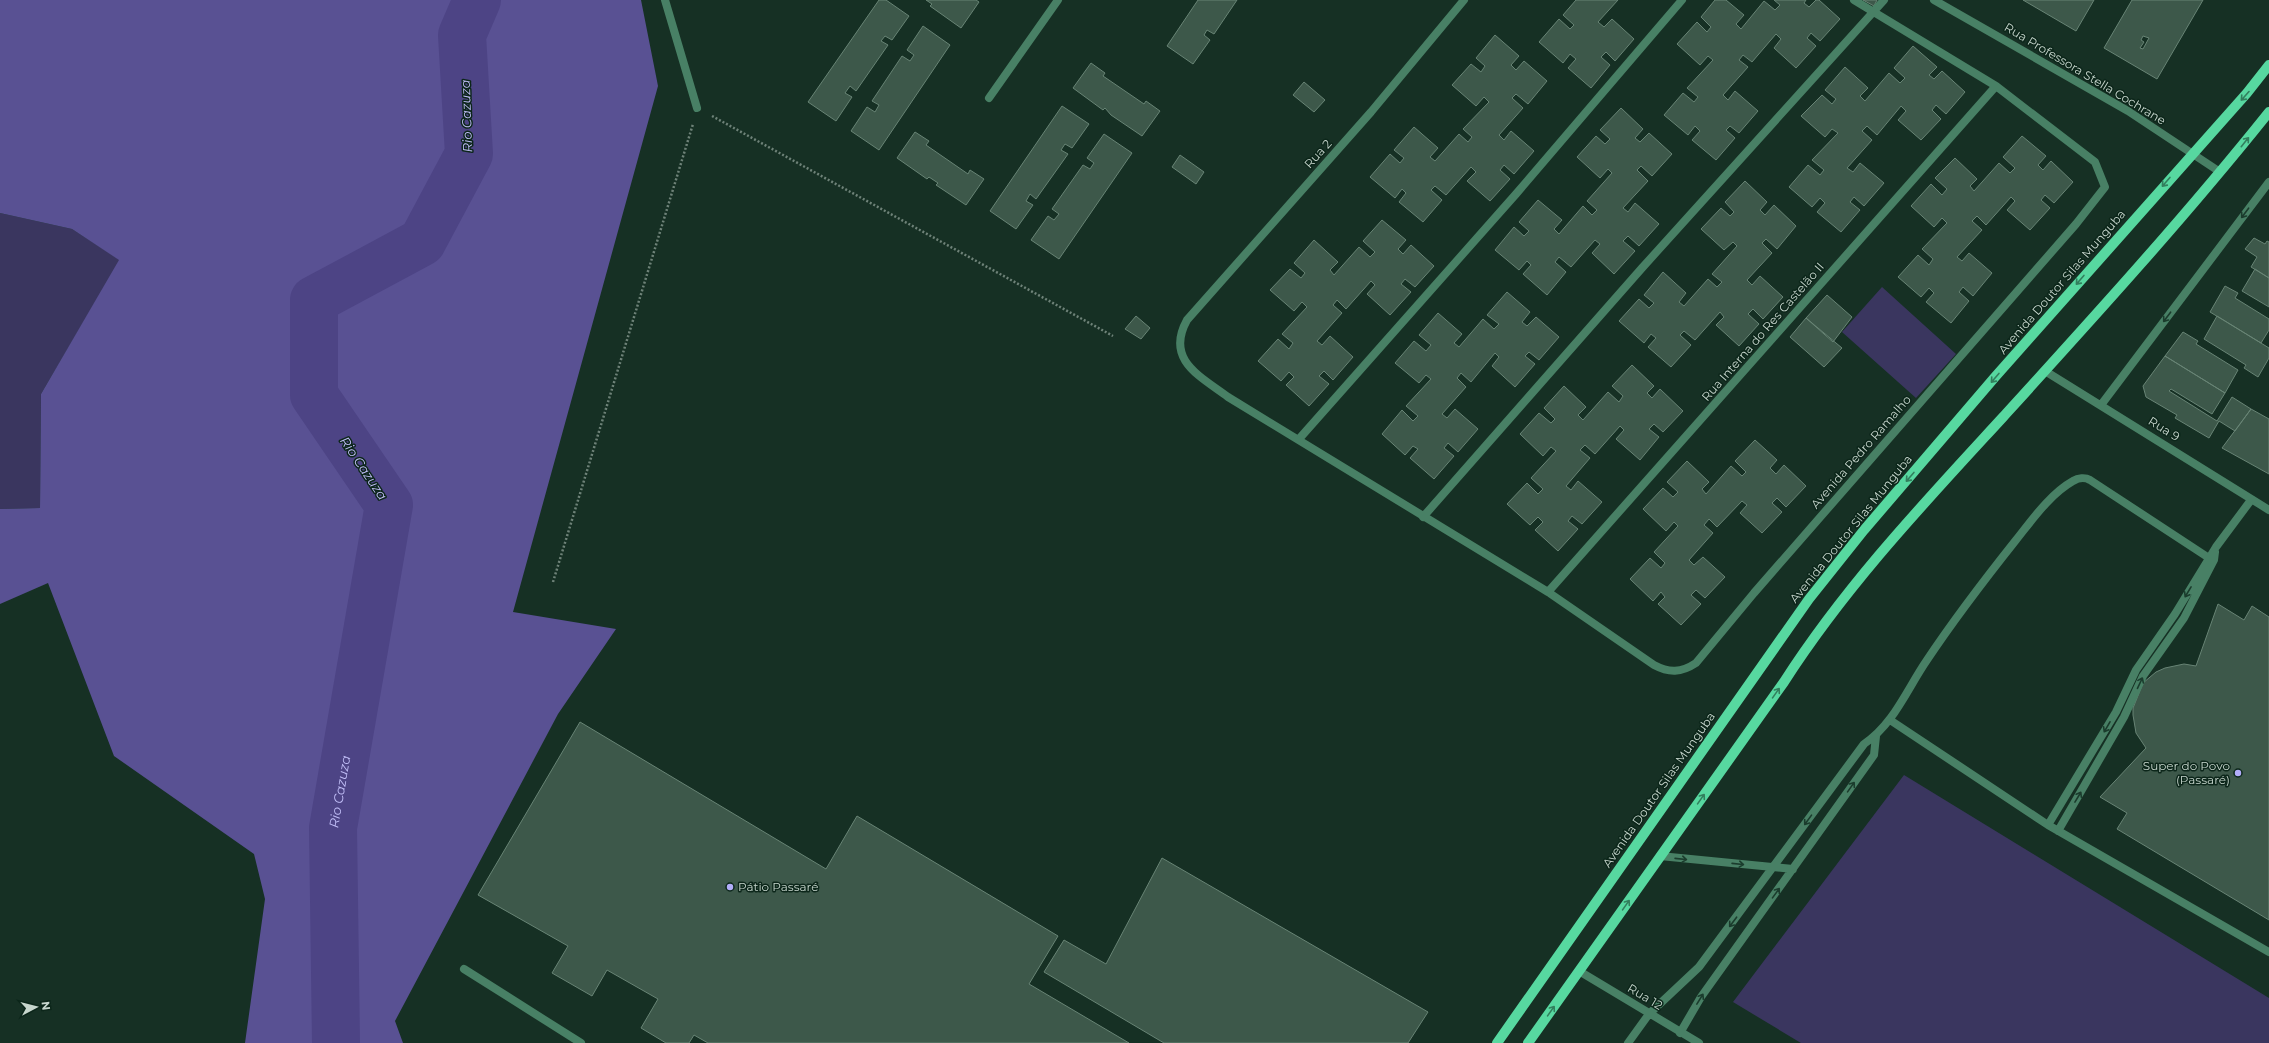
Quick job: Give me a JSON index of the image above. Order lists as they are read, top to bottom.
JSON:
{
  "streets": {
    "main road": ["Avenida Doutor Silas Munguba"],
    "street": [
      "Rua Professora Stella Cochrane",
      "Rua 2",
      "Rua Interna do Res Castelão II",
      "Rua 9",
      "Avenida Pedro Ramalho",
      "Rua 12"
    ]
  },
  "crossings": [
    ["Rua Professora Stella Cochrane", "Avenida Doutor Silas Munguba"],
    ["Rua 2", "Avenida Pedro Ramalho"],
    ["Rua Interna do Res Castelão II", "Avenida Pedro Ramalho"]
  ],
  "water": ["Rio Cazuza"],
  "places": ["Super do Povo (Passaré)", "Pátio Passaré"],
  "north": "right"
}
